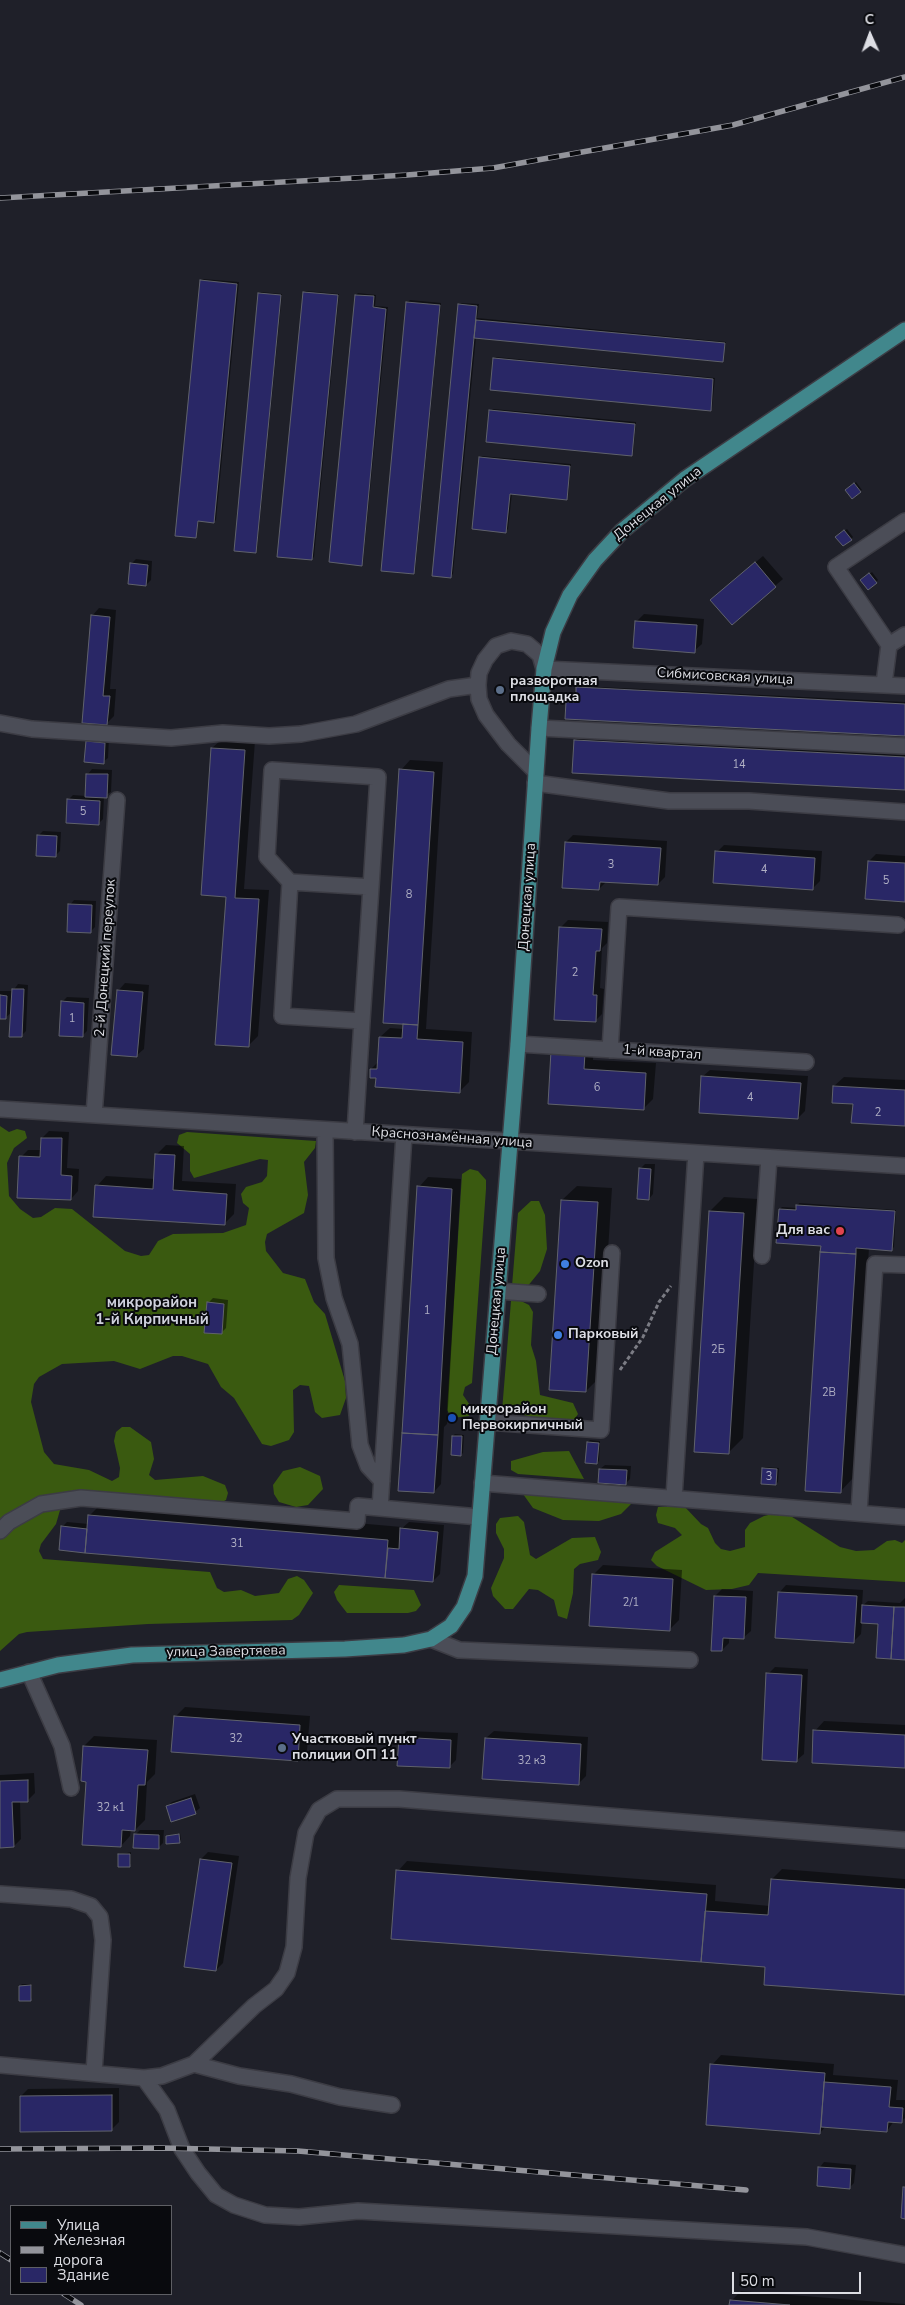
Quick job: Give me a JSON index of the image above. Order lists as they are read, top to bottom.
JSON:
{
  "streets": {
    "main road": ["Донецкая улица", "улица Завертяева"],
    "street": [
      "Сибмисовская улица",
      "2-й Донецкий переулок",
      "1-й квартал",
      "Краснознамённая улица"
    ]
  },
  "crossings": [
    ["Донецкая улица", "Сибмисовская улица"],
    ["Донецкая улица", "1-й квартал"],
    ["Донецкая улица", "Краснознамённая улица"],
    ["Донецкая улица", "улица Завертяева"],
    ["2-й Донецкий переулок", "Краснознамённая улица"]
  ],
  "districts": ["микрорайон 1-й Кирпичный"],
  "places": [
    "разворотная площадка",
    "Для вас",
    "Ozon",
    "Парковый",
    "микрорайон Первокирпичный",
    "Участковый пункт полиции ОП 11"
  ],
  "house_numbers": [
    "14",
    "5",
    "3",
    "4",
    "5",
    "8",
    "2",
    "1",
    "6",
    "4",
    "2",
    "1",
    "2Б",
    "2В",
    "3",
    "31",
    "2/1",
    "32",
    "32 к3",
    "32 к1"
  ],
  "legend": ["Улица", "Железная дорога", "Здание"],
  "scale_bar": "50 m",
  "north": "top"
}
